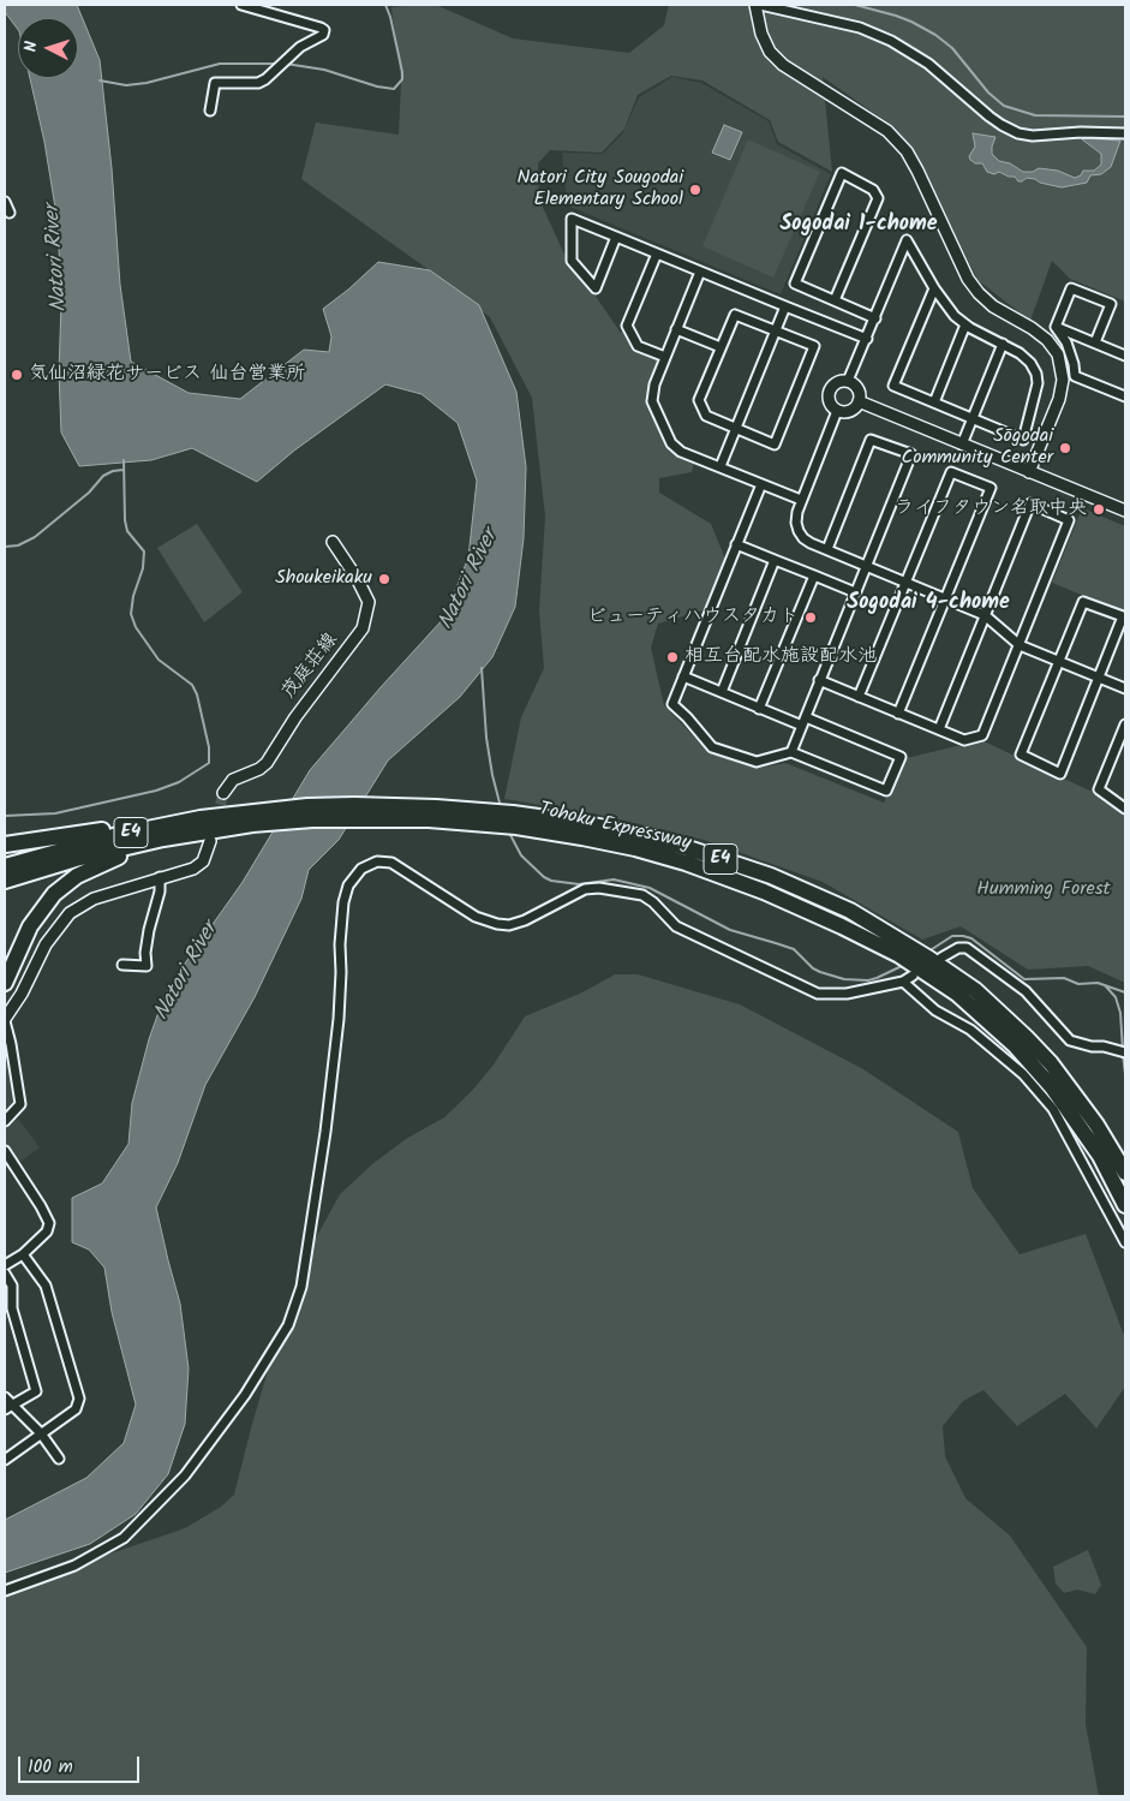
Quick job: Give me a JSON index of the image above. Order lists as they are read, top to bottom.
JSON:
{
  "streets": {
    "highway": ["Tohoku Expressway", "E4"],
    "street": ["茂庭荘線"]
  },
  "districts": ["Sogodai 1-chome", "Sogodai 4-chome"],
  "water": ["Natori River"],
  "parks": ["Humming Forest"],
  "places": [
    "Natori City Sougodai Elementary School",
    "気仙沼緑花サービス 仙台営業所",
    "Sōgodai Community Center",
    "ライフタウン名取中央",
    "Shoukeikaku",
    "ビューティハウスタカト",
    "相互台配水施設配水池"
  ],
  "scale_bar": "100 m",
  "north": "left"
}
